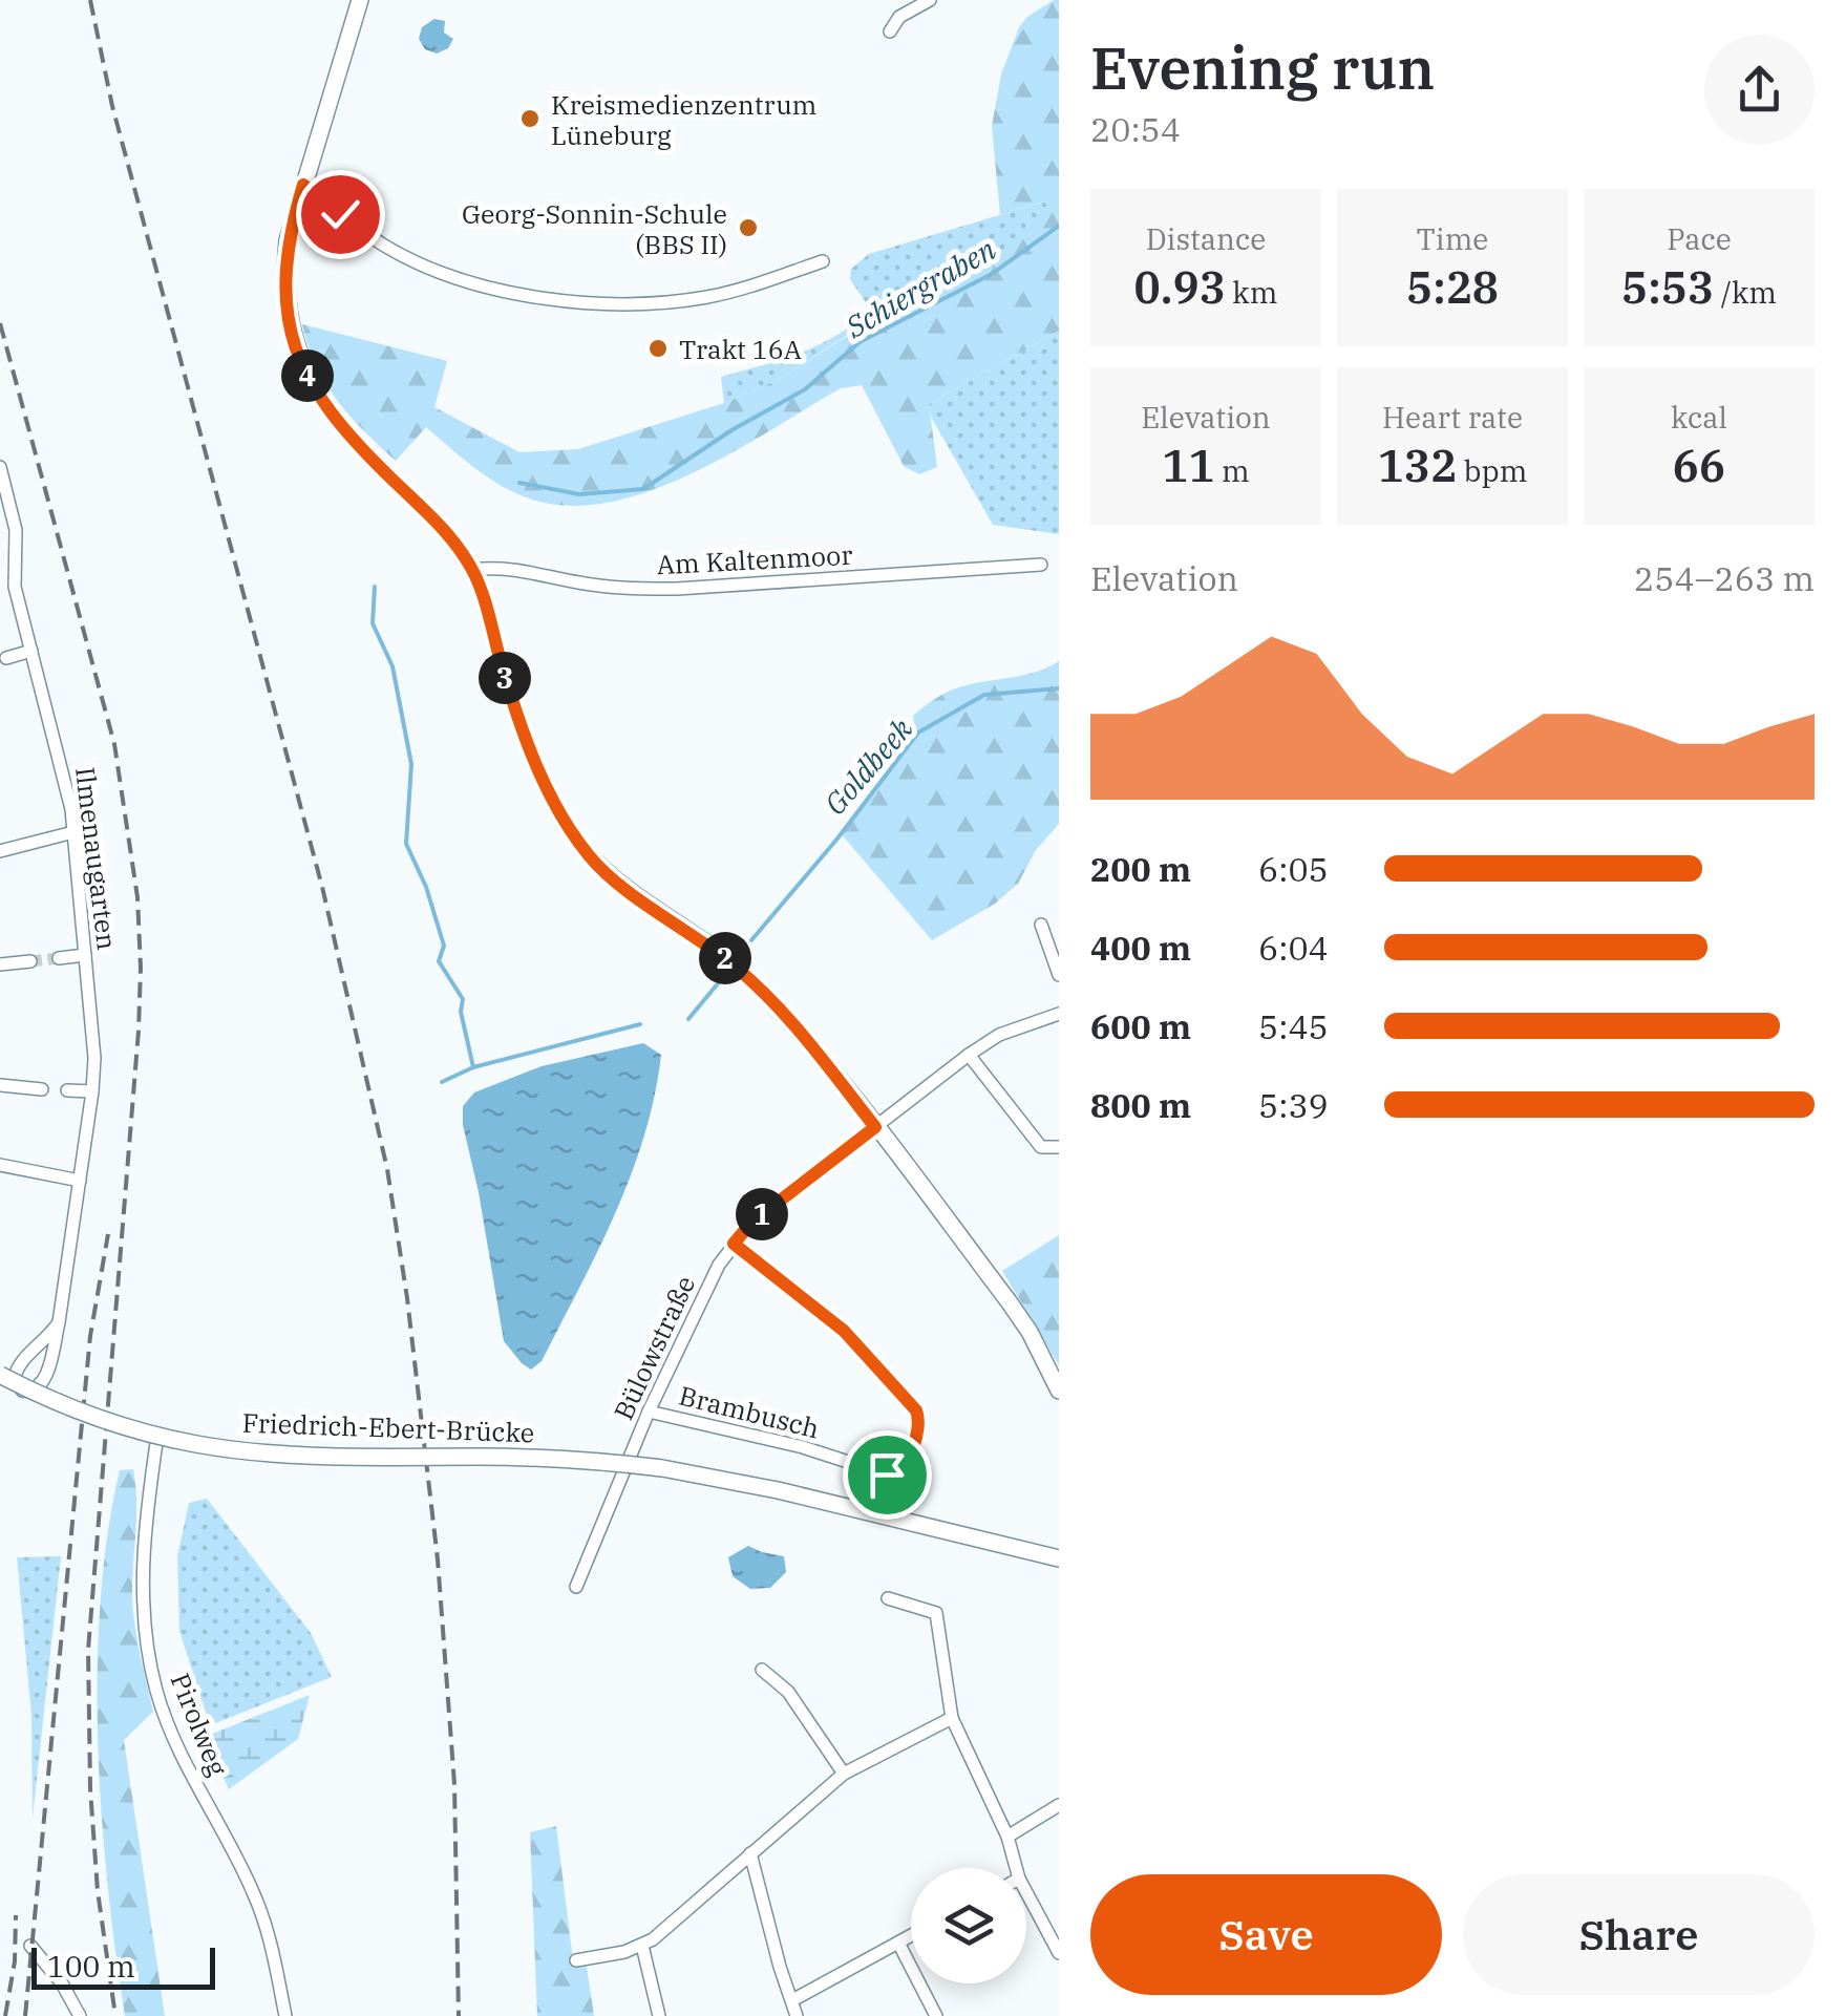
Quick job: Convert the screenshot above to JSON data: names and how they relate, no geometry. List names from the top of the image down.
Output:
{
  "streets": {
    "street": [
      "Am Kaltenmoor",
      "Ilmenaugarten",
      "Bülowstraße",
      "Brambusch",
      "Friedrich-Ebert-Brücke",
      "Pirolweg"
    ]
  },
  "crossings": [
    ["Bülowstraße", "Brambusch"],
    ["Friedrich-Ebert-Brücke", "Pirolweg"]
  ],
  "water": ["Schiergraben", "Goldbeek"],
  "places": ["Kreismedienzentrum Lüneburg", "Georg-Sonnin-Schule (BBS II)", "Trakt 16A"],
  "scale_bar": "100 m",
  "page": {
    "heading": ["Evening run", "20:54"],
    "stats": [
      ["Distance", "0.93 km"],
      ["Time", "5:28"],
      ["Pace", "5:53 /km"],
      ["Elevation", "11 m"],
      ["Heart rate", "132 bpm"],
      ["kcal", "66"]
    ],
    "pins": [
      "4",
      "3",
      "2",
      "1"
    ],
    "chart": ["Elevation", "254–263 m"],
    "list": [
      {
        "name": "200 m",
        "note": "6:05"
      },
      {
        "name": "400 m",
        "note": "6:04"
      },
      {
        "name": "600 m",
        "note": "5:45"
      },
      {
        "name": "800 m",
        "note": "5:39"
      }
    ],
    "buttons": ["Save", "Share"],
    "scale": "100 m"
  }
}
